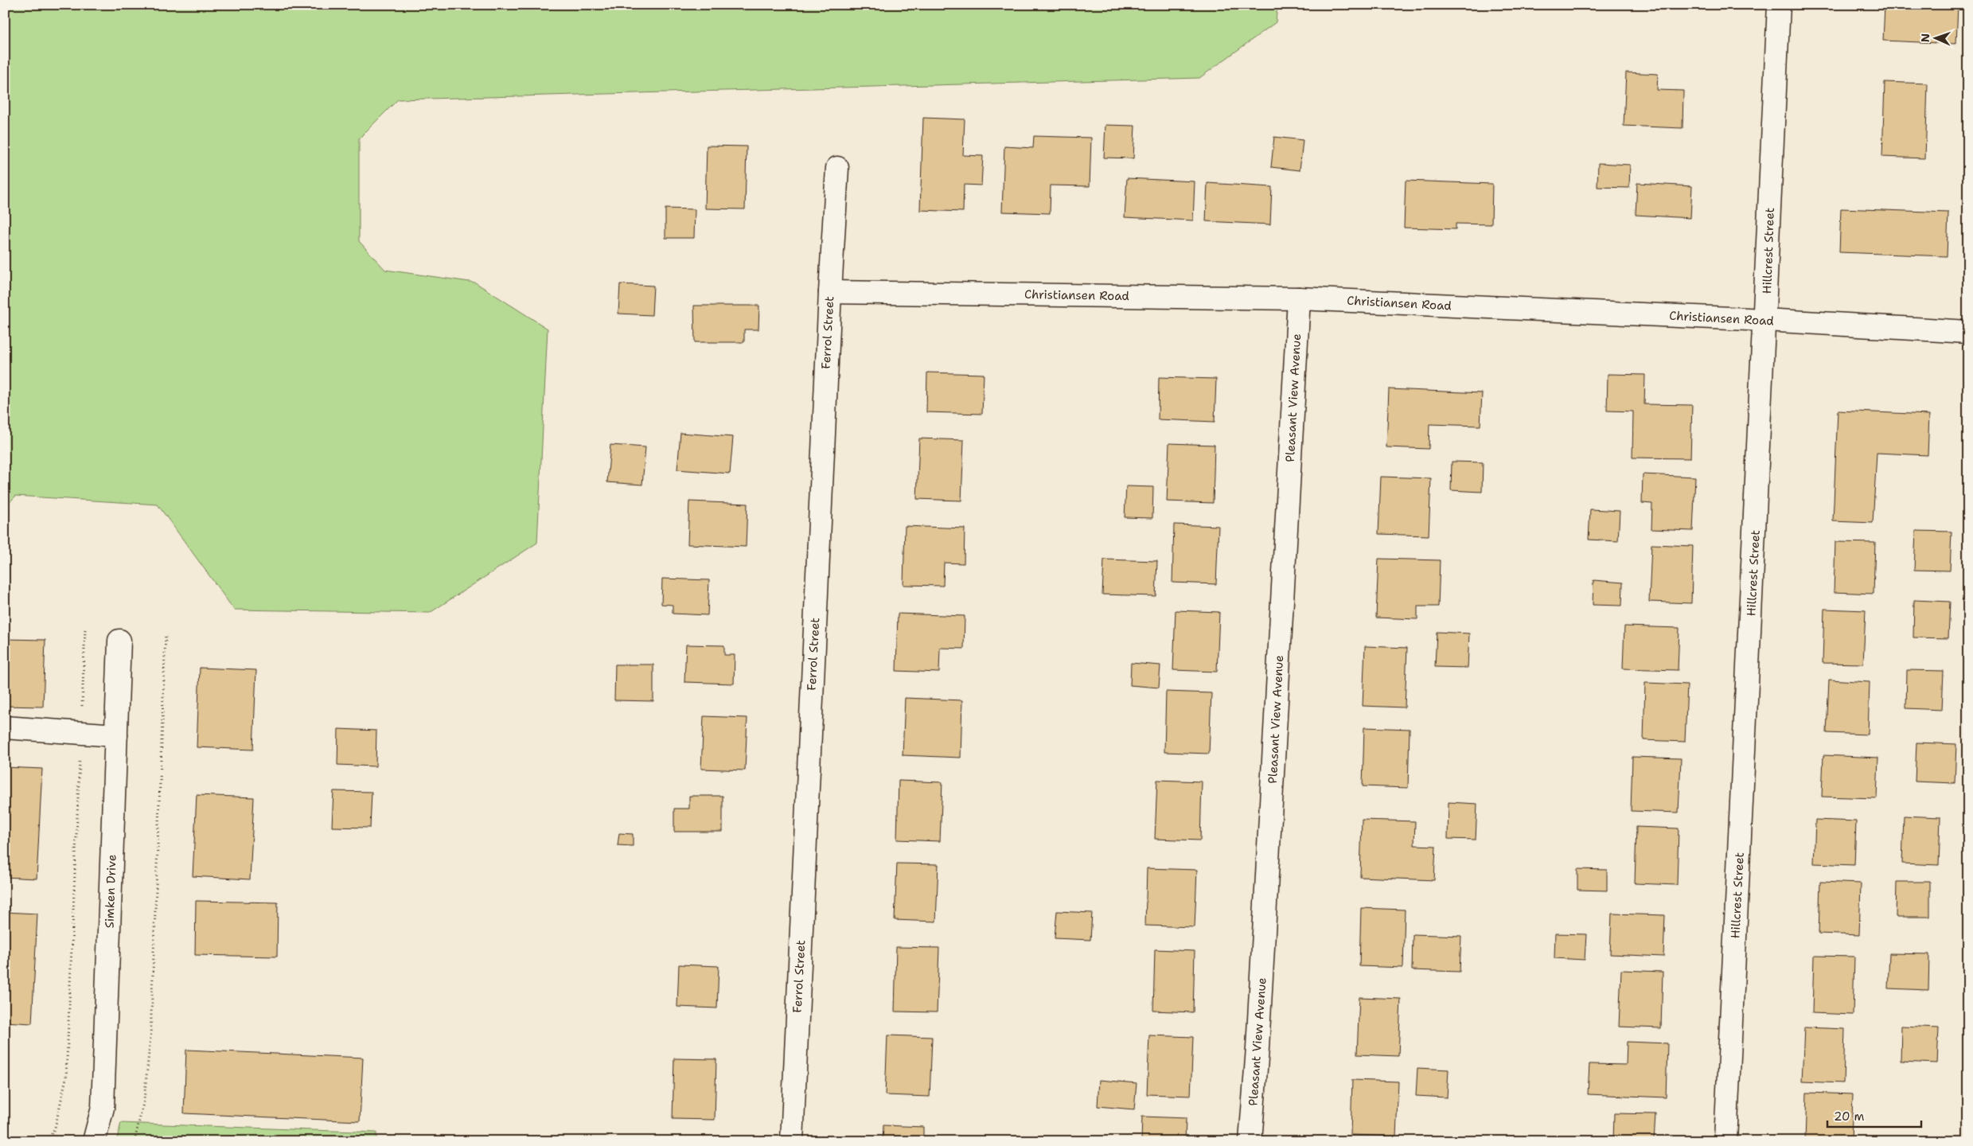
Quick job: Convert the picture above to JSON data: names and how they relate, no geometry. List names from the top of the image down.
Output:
{
  "streets": {
    "street": [
      "Hillcrest Street",
      "Christiansen Road",
      "Ferrol Street",
      "Pleasant View Avenue",
      "Simken Drive"
    ]
  },
  "crossings": [
    ["Hillcrest Street", "Christiansen Road"],
    ["Christiansen Road", "Ferrol Street"],
    ["Christiansen Road", "Pleasant View Avenue"]
  ],
  "scale_bar": "20 m",
  "north": "left"
}
